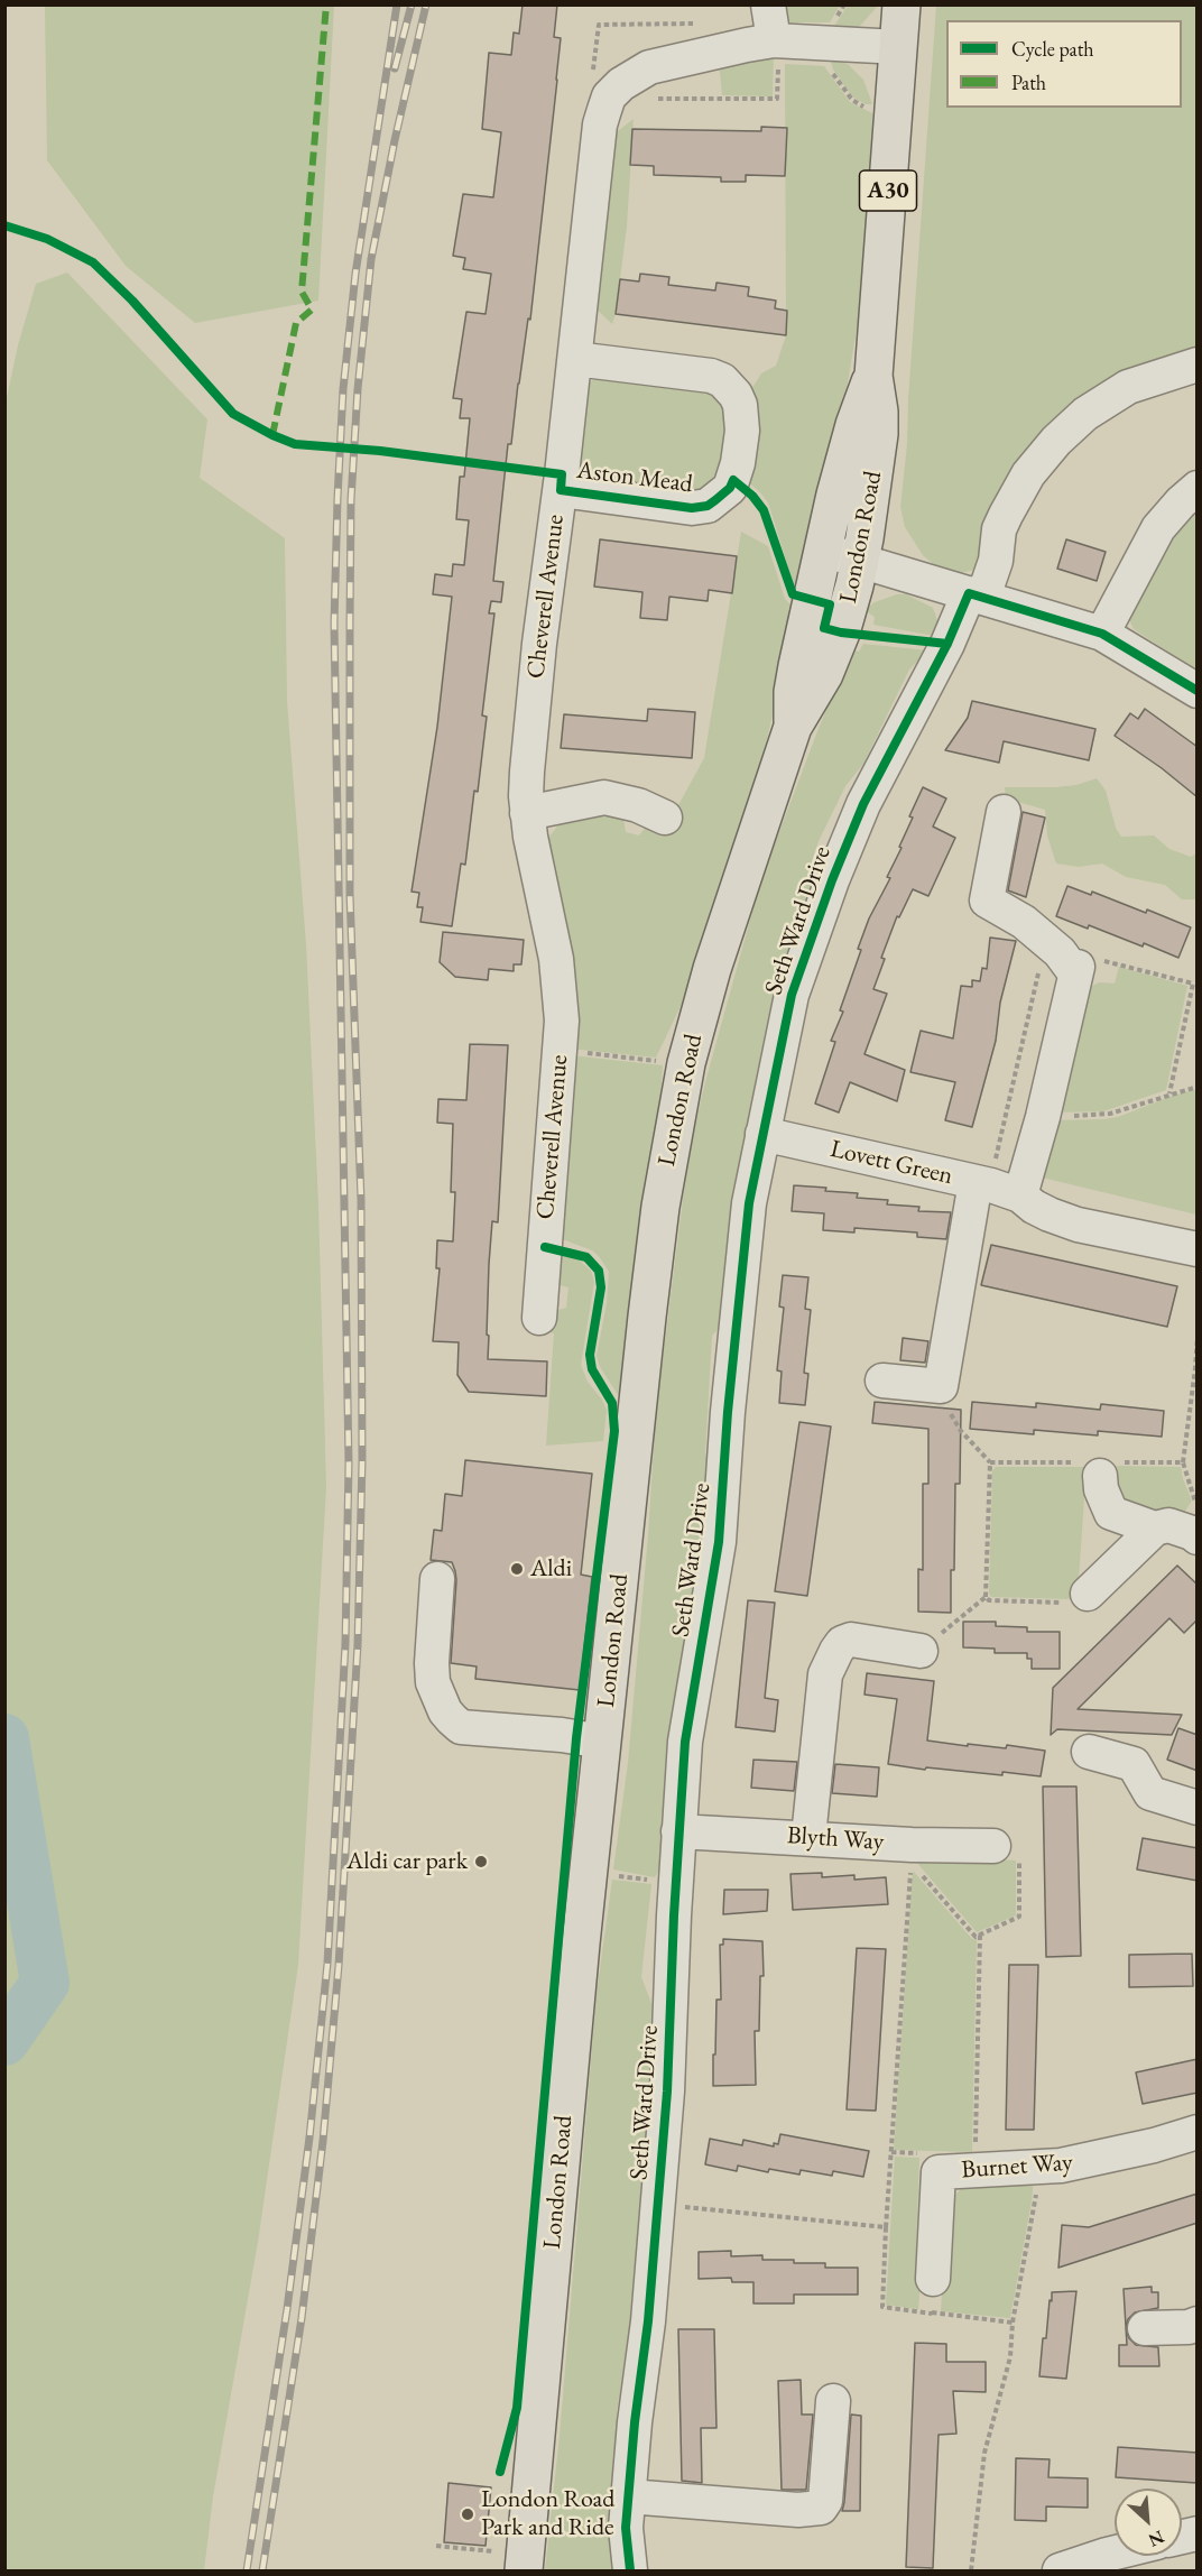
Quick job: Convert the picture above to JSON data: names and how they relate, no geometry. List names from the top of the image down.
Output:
{
  "streets": {
    "highway": ["A30", "London Road"],
    "street": [
      "Aston Mead",
      "Cheverell Avenue",
      "Seth Ward Drive",
      "Lovett Green",
      "Blyth Way",
      "Burnet Way"
    ]
  },
  "crossings": [
    ["Aston Mead", "Cheverell Avenue"],
    ["London Road", "Cheverell Avenue"],
    ["Seth Ward Drive", "Lovett Green"],
    ["Seth Ward Drive", "Blyth Way"]
  ],
  "places": ["Aldi", "Aldi car park", "London Road Park and Ride"],
  "legend": ["Cycle path", "Path"],
  "north": "bottom right"
}
